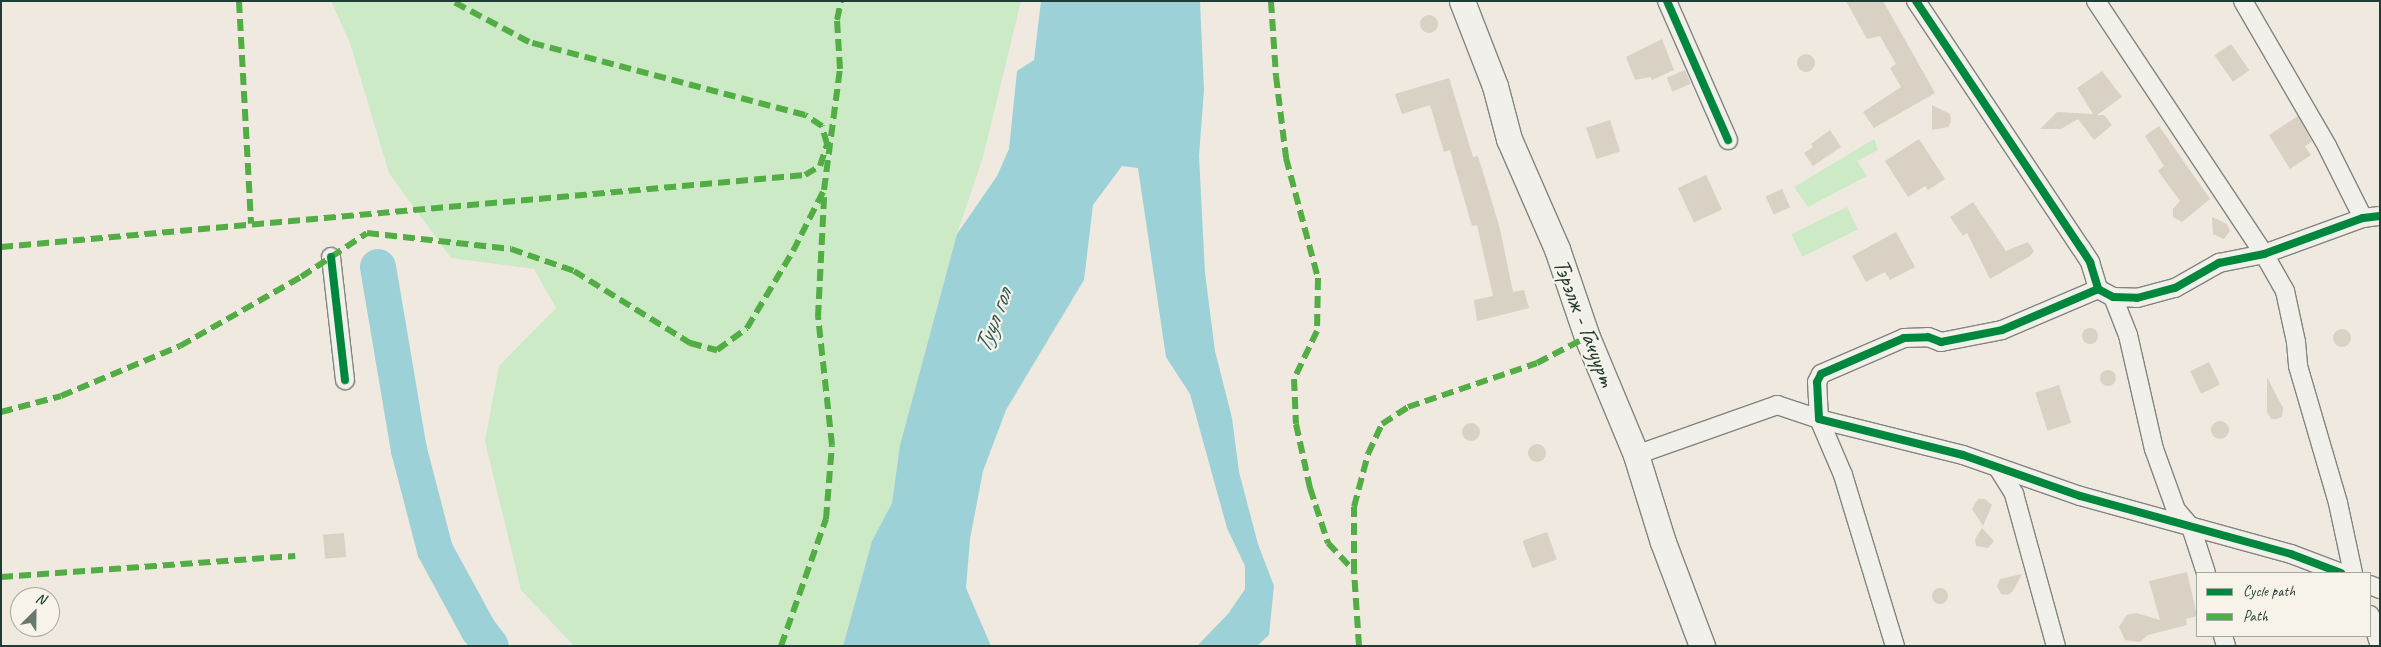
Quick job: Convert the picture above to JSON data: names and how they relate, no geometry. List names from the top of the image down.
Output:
{
  "streets": {
    "main road": ["Тэрэлж - Гачуурт"]
  },
  "water": ["Туул гол"],
  "legend": ["Cycle path", "Path"],
  "north": "top right"
}
